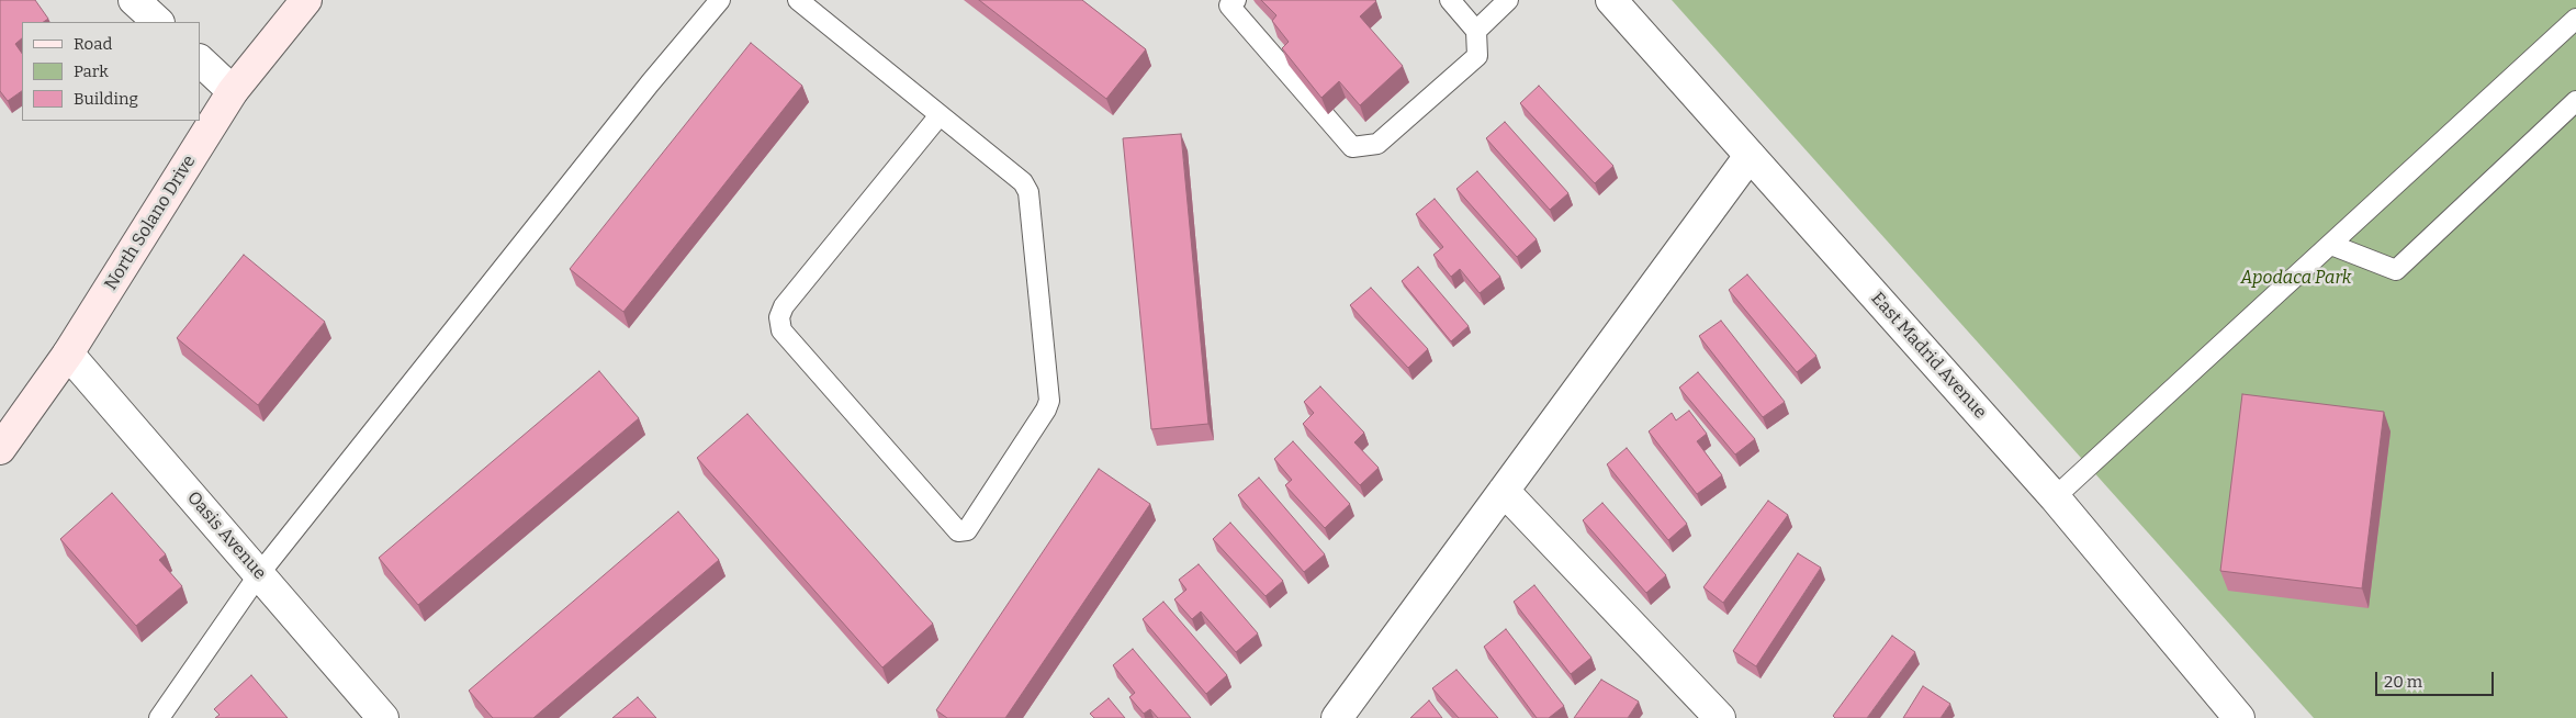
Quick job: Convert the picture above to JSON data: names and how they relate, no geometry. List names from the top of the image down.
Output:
{
  "streets": {
    "main road": ["North Solano Drive"],
    "street": ["East Madrid Avenue", "Oasis Avenue"]
  },
  "crossings": [
    ["North Solano Drive", "Oasis Avenue"]
  ],
  "parks": ["Apodaca Park"],
  "legend": ["Road", "Park", "Building"],
  "scale_bar": "20 m"
}
